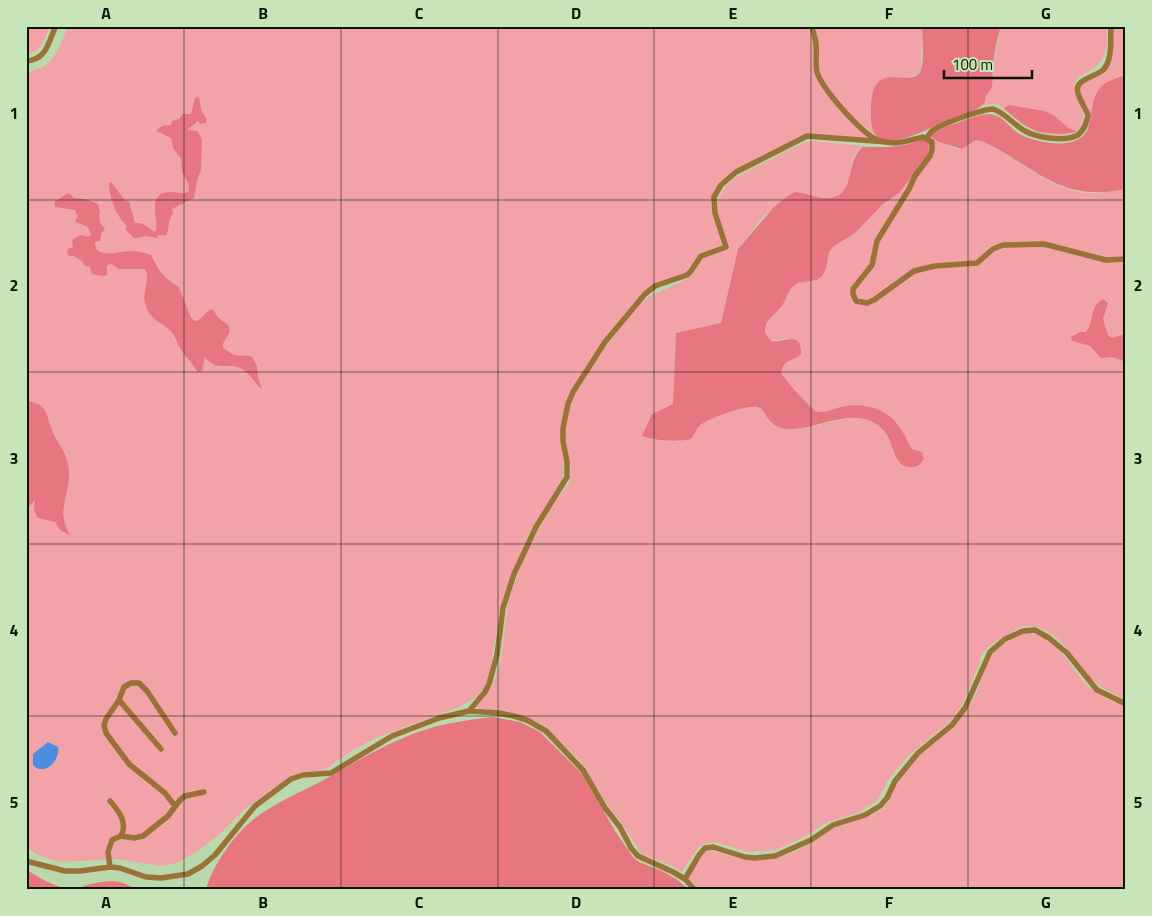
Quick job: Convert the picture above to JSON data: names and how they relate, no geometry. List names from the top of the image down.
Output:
{
  "scale_bar": "100 m",
  "grid": {
    "columns": [
      "A",
      "B",
      "C",
      "D",
      "E",
      "F",
      "G"
    ],
    "rows": [
      "1",
      "2",
      "3",
      "4",
      "5"
    ]
  }
}
